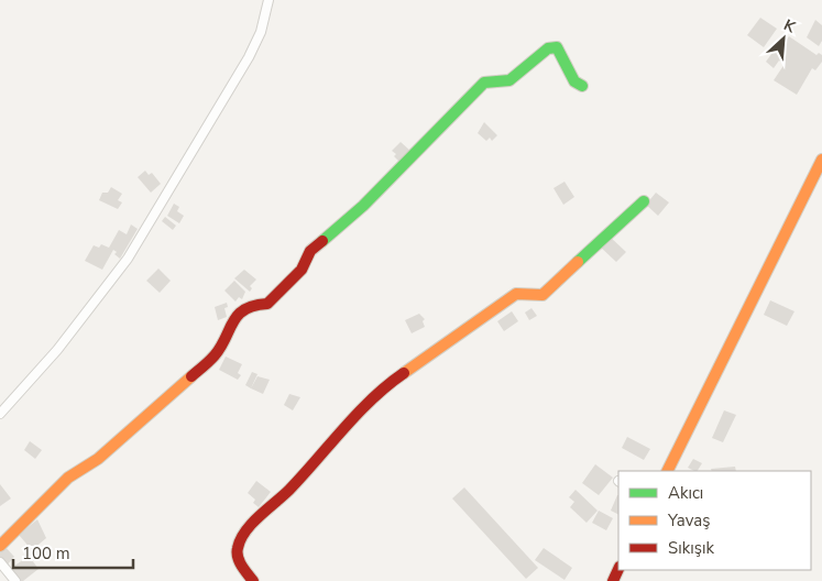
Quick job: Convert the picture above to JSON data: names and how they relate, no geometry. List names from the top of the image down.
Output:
{
  "legend": ["Akıcı", "Yavaş", "Sıkışık"],
  "scale_bar": "100 m",
  "north": "top right"
}
